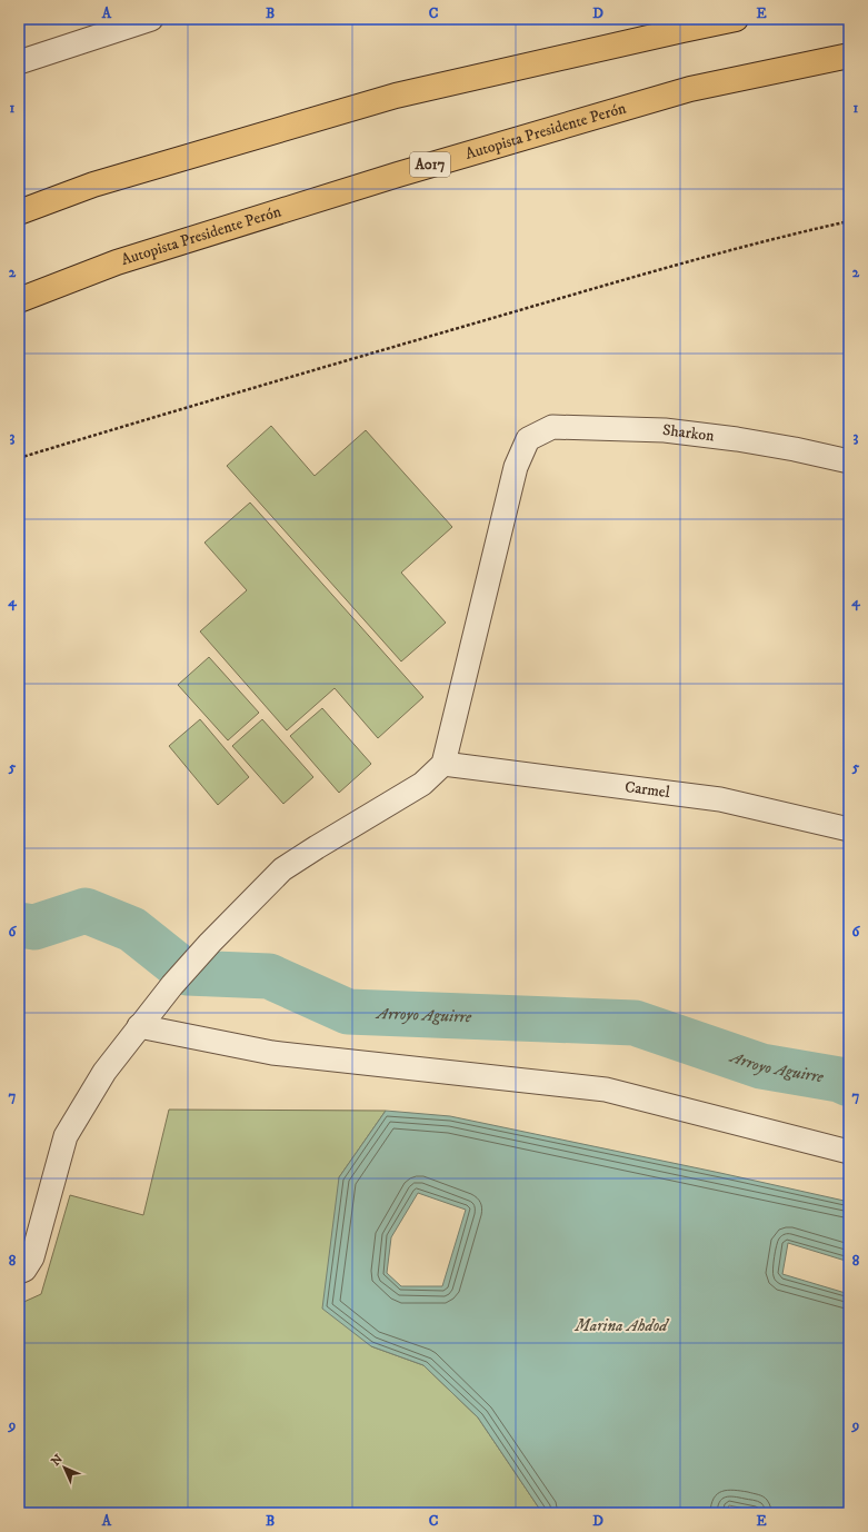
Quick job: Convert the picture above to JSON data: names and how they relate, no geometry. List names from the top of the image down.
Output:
{
  "streets": {
    "highway": ["Autopista Presidente Perón", "A017"],
    "street": ["Sharkon", "Carmel"]
  },
  "crossings": [
    ["Sharkon", "Carmel"]
  ],
  "water": ["Arroyo Aguirre", "Marina Ahdod"],
  "north": "top left",
  "grid": {
    "columns": [
      "A",
      "B",
      "C",
      "D",
      "E"
    ],
    "rows": [
      "1",
      "2",
      "3",
      "4",
      "5",
      "6",
      "7",
      "8",
      "9"
    ]
  }
}
